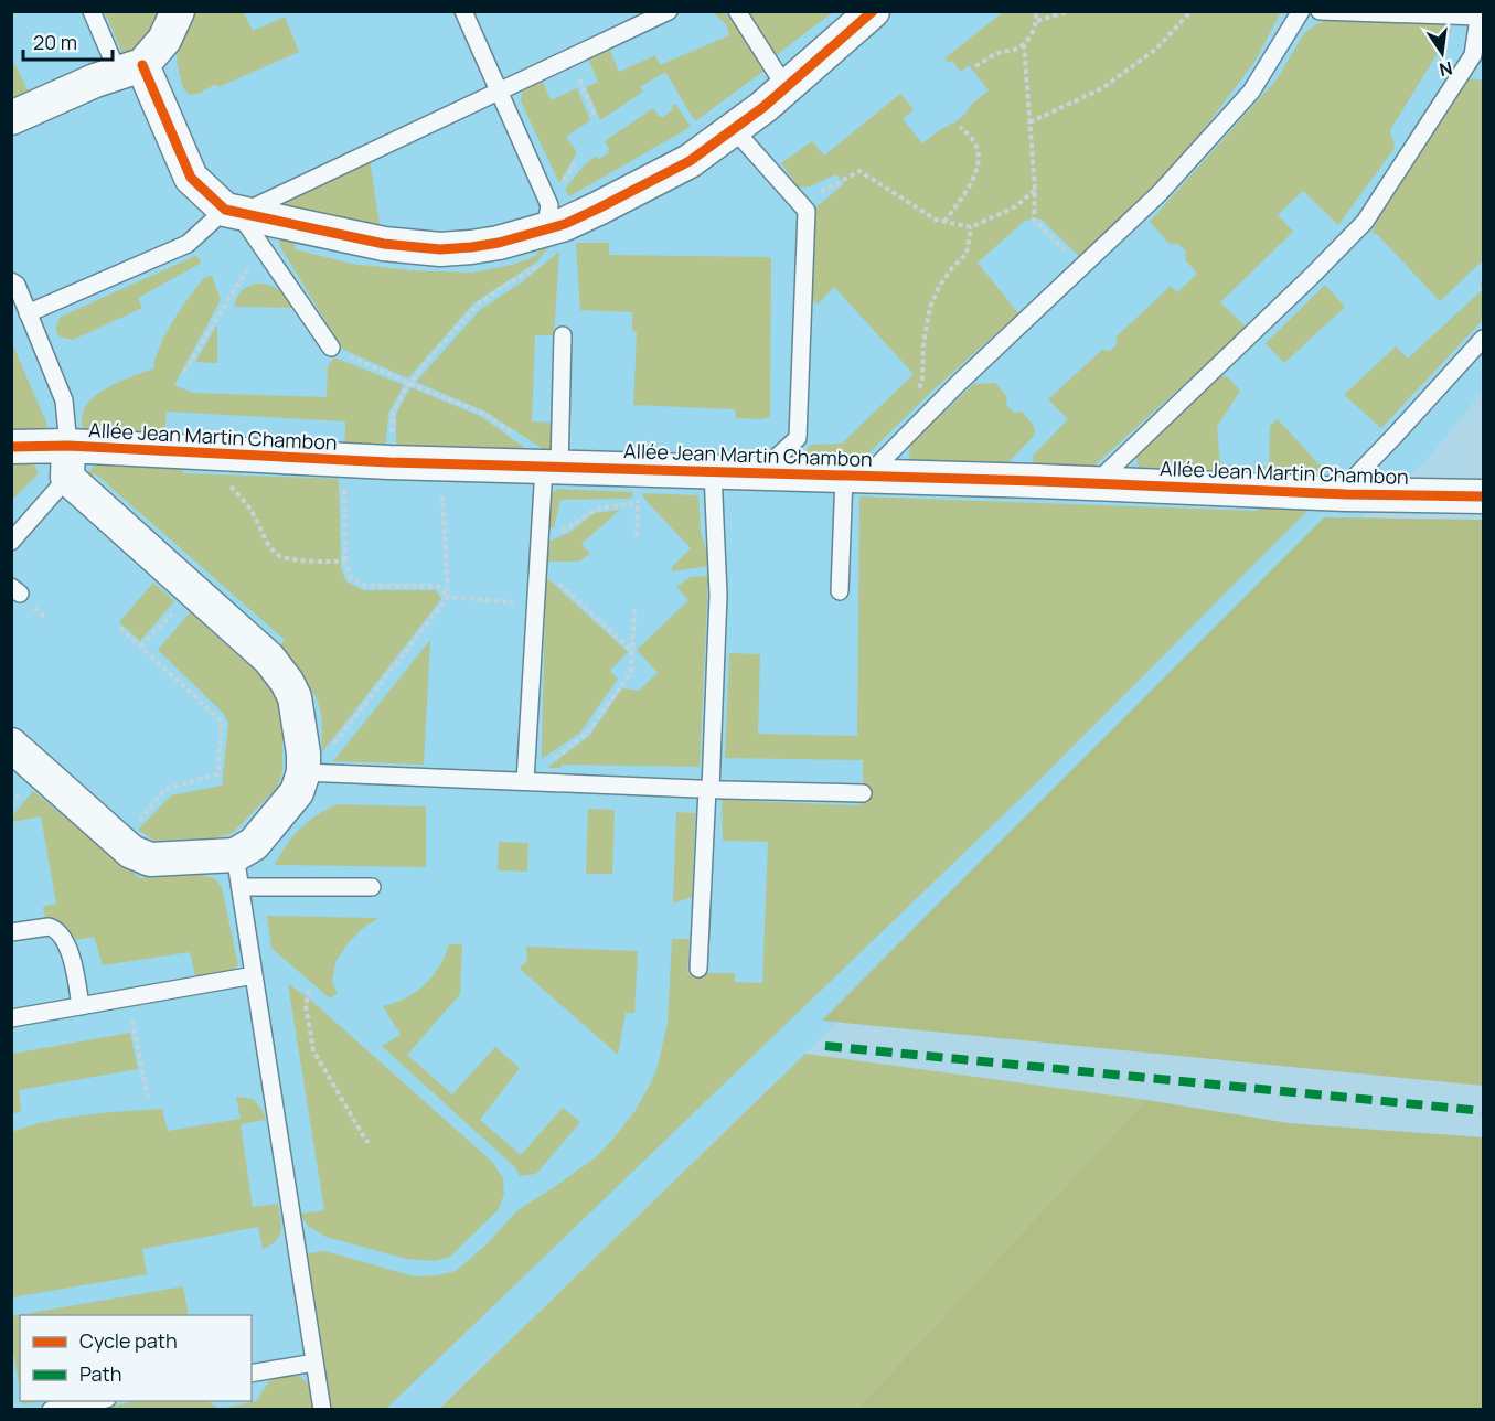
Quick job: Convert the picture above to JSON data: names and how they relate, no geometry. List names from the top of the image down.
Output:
{
  "streets": {
    "street": ["Allée Jean Martin Chambon"]
  },
  "legend": ["Cycle path", "Path"],
  "scale_bar": "20 m",
  "north": "bottom"
}
